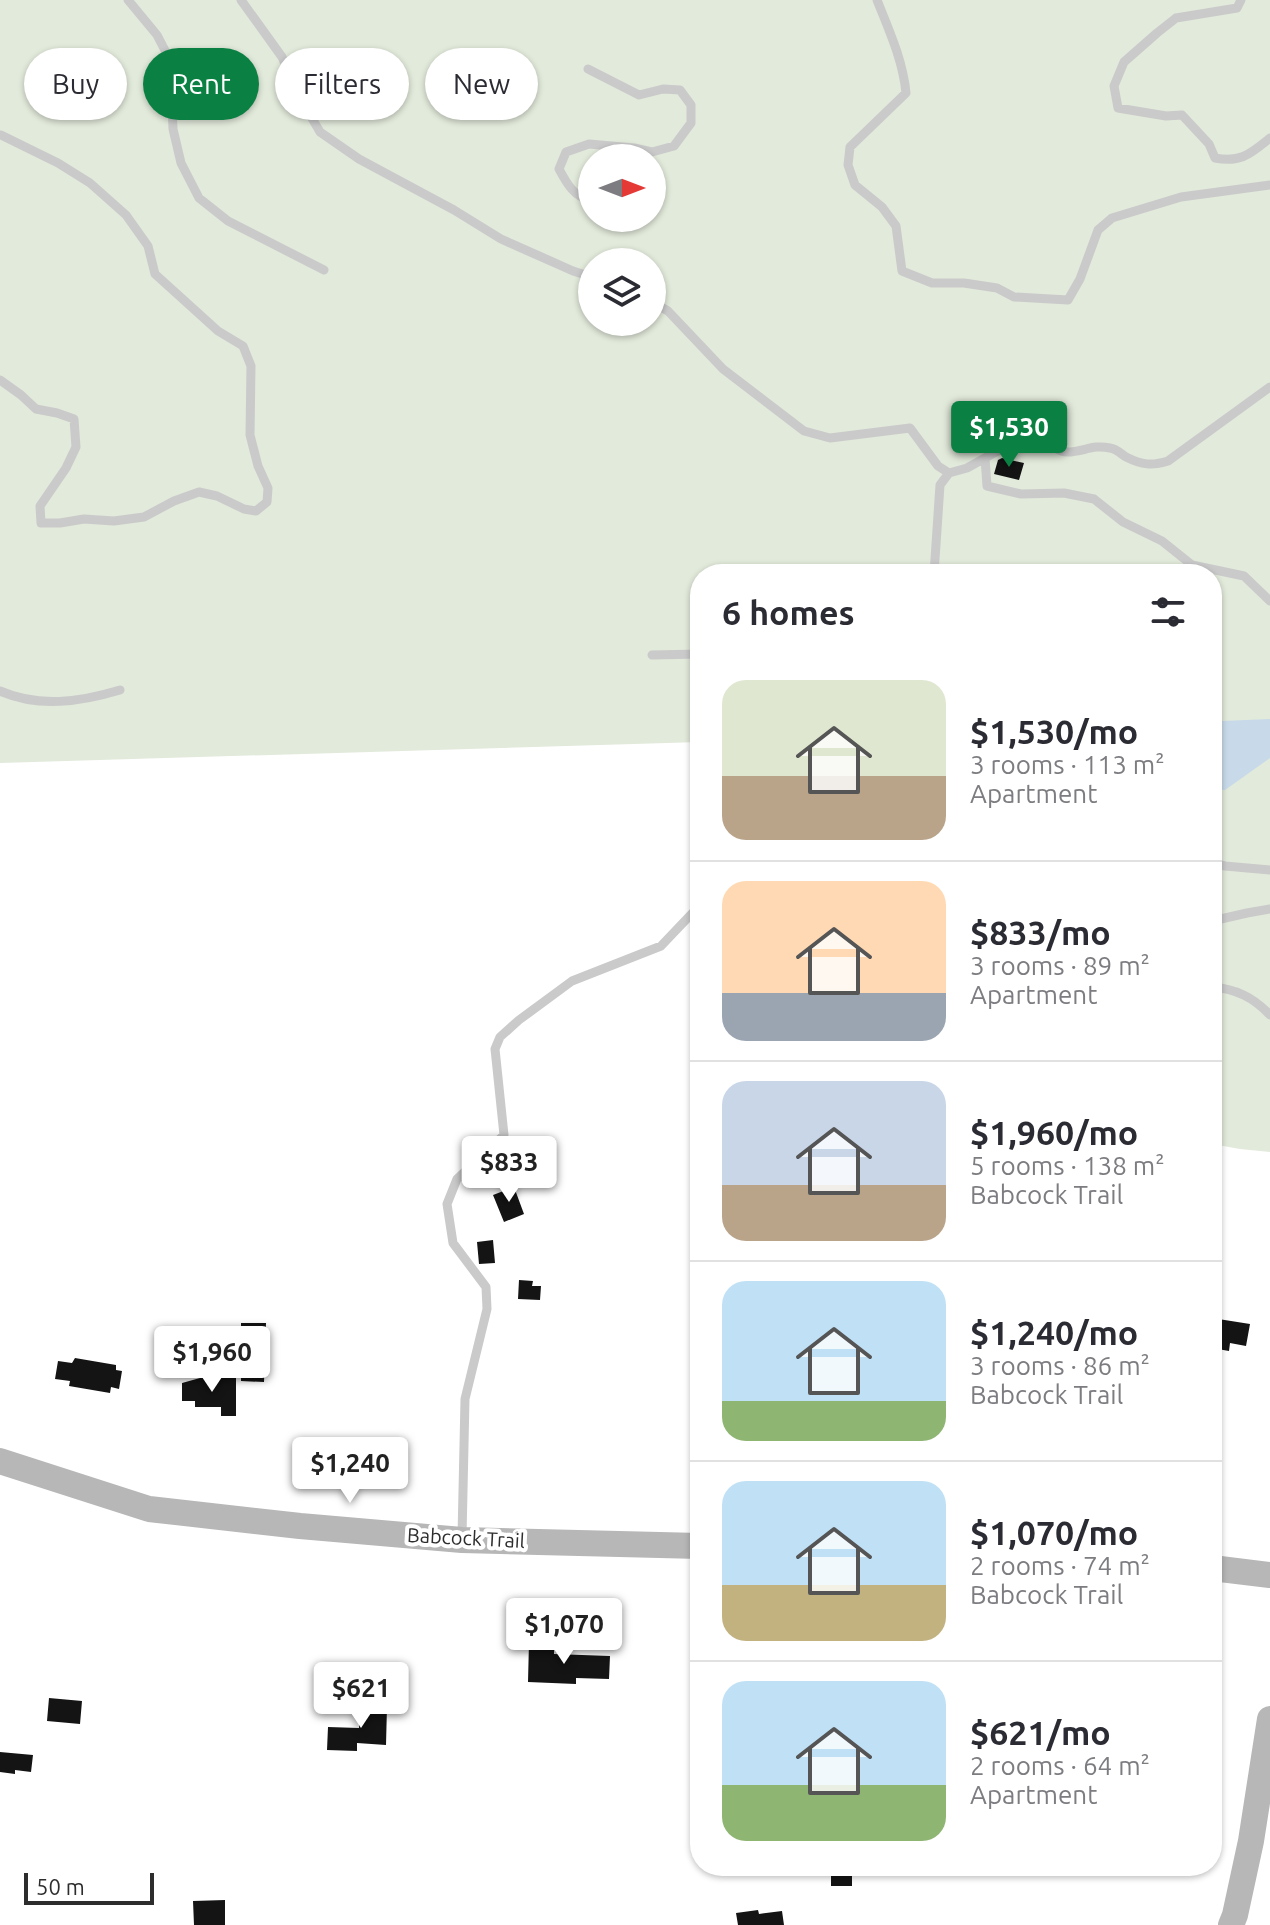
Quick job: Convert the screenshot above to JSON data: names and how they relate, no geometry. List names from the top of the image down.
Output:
{
  "streets": {
    "street": ["Babcock Trail"]
  },
  "scale_bar": "50 m",
  "north": "right",
  "page": {
    "chip": [
      "Buy",
      "Rent",
      "Filters",
      "New"
    ],
    "price": [
      "$1,530",
      "$833",
      "$1,960",
      "$1,240",
      "$1,070",
      "$621"
    ],
    "heading": "6 homes",
    "list": [
      {
        "name": "$1,530/mo",
        "note": "3 rooms · 113 m² · Apartment"
      },
      {
        "name": "$833/mo",
        "note": "3 rooms · 89 m² · Apartment"
      },
      {
        "name": "$1,960/mo",
        "note": "5 rooms · 138 m² · Babcock Trail"
      },
      {
        "name": "$1,240/mo",
        "note": "3 rooms · 86 m² · Babcock Trail"
      },
      {
        "name": "$1,070/mo",
        "note": "2 rooms · 74 m² · Babcock Trail"
      },
      {
        "name": "$621/mo",
        "note": "2 rooms · 64 m² · Apartment"
      }
    ],
    "scale": "50 m"
  }
}
